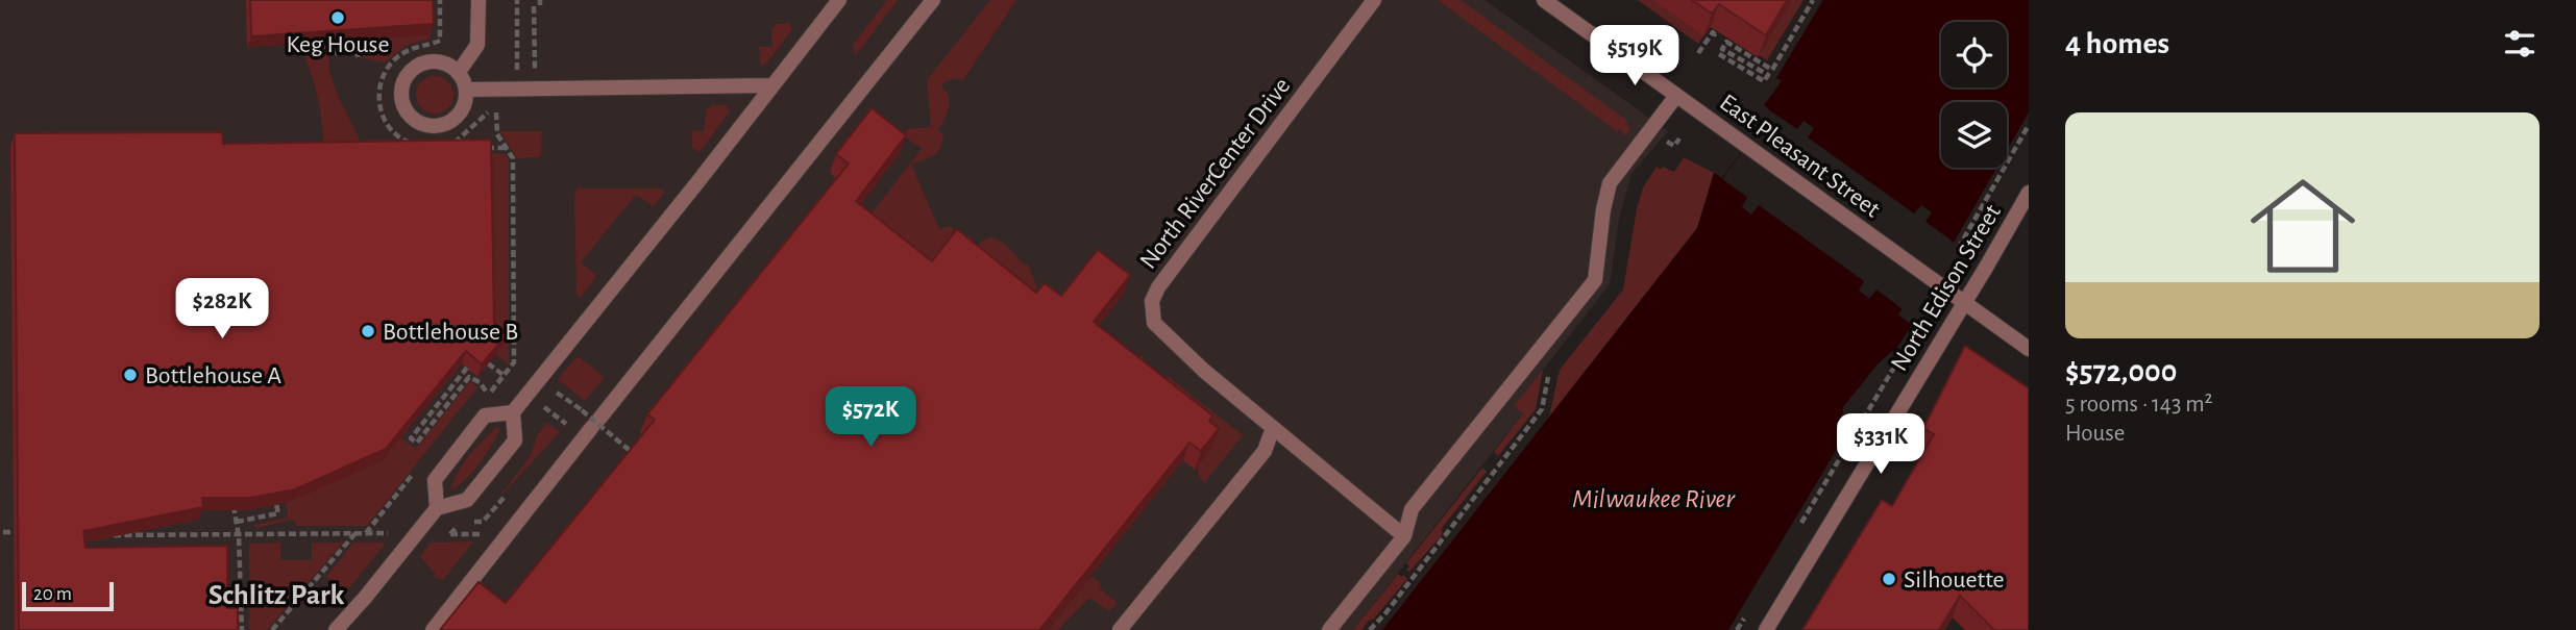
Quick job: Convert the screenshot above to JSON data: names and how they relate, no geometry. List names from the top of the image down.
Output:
{
  "streets": {
    "street": ["East Pleasant Street", "North RiverCenter Drive", "North Edison Street"]
  },
  "crossings": [
    ["East Pleasant Street", "North Edison Street"]
  ],
  "districts": ["Schlitz Park"],
  "water": ["Milwaukee River"],
  "places": [
    "Keg House",
    "Bottlehouse B",
    "Bottlehouse A",
    "Silhouette"
  ],
  "scale_bar": "20 m",
  "page": {
    "heading": "4 homes",
    "price": [
      "$519K",
      "$282K",
      "$572K",
      "$331K"
    ],
    "list": [
      {
        "name": "$572,000",
        "note": "5 rooms · 143 m² · House"
      }
    ],
    "scale": "20 m"
  }
}
